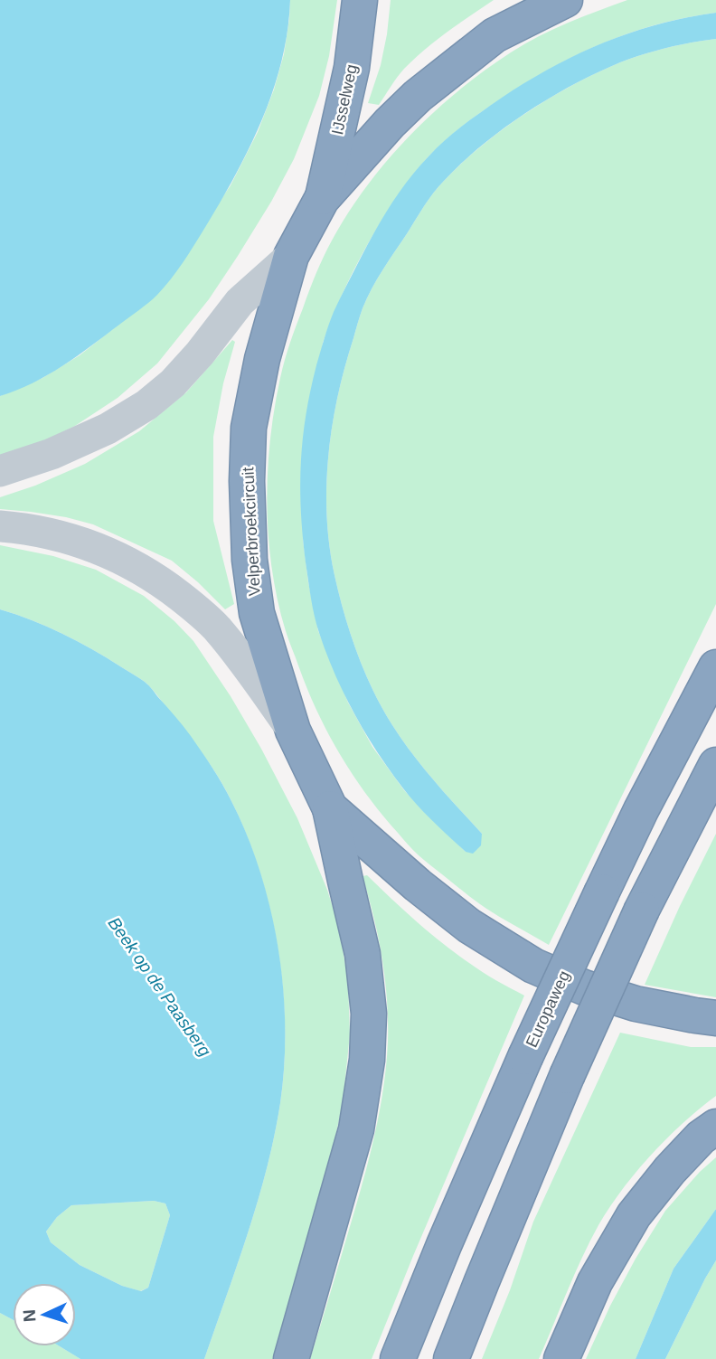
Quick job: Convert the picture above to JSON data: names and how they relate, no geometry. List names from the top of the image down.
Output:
{
  "streets": {
    "highway": ["IJsselweg", "Velperbroekcircuit", "Europaweg"]
  },
  "crossings": [
    ["IJsselweg", "Velperbroekcircuit"]
  ],
  "water": ["Beek op de Paasberg"],
  "north": "left"
}
